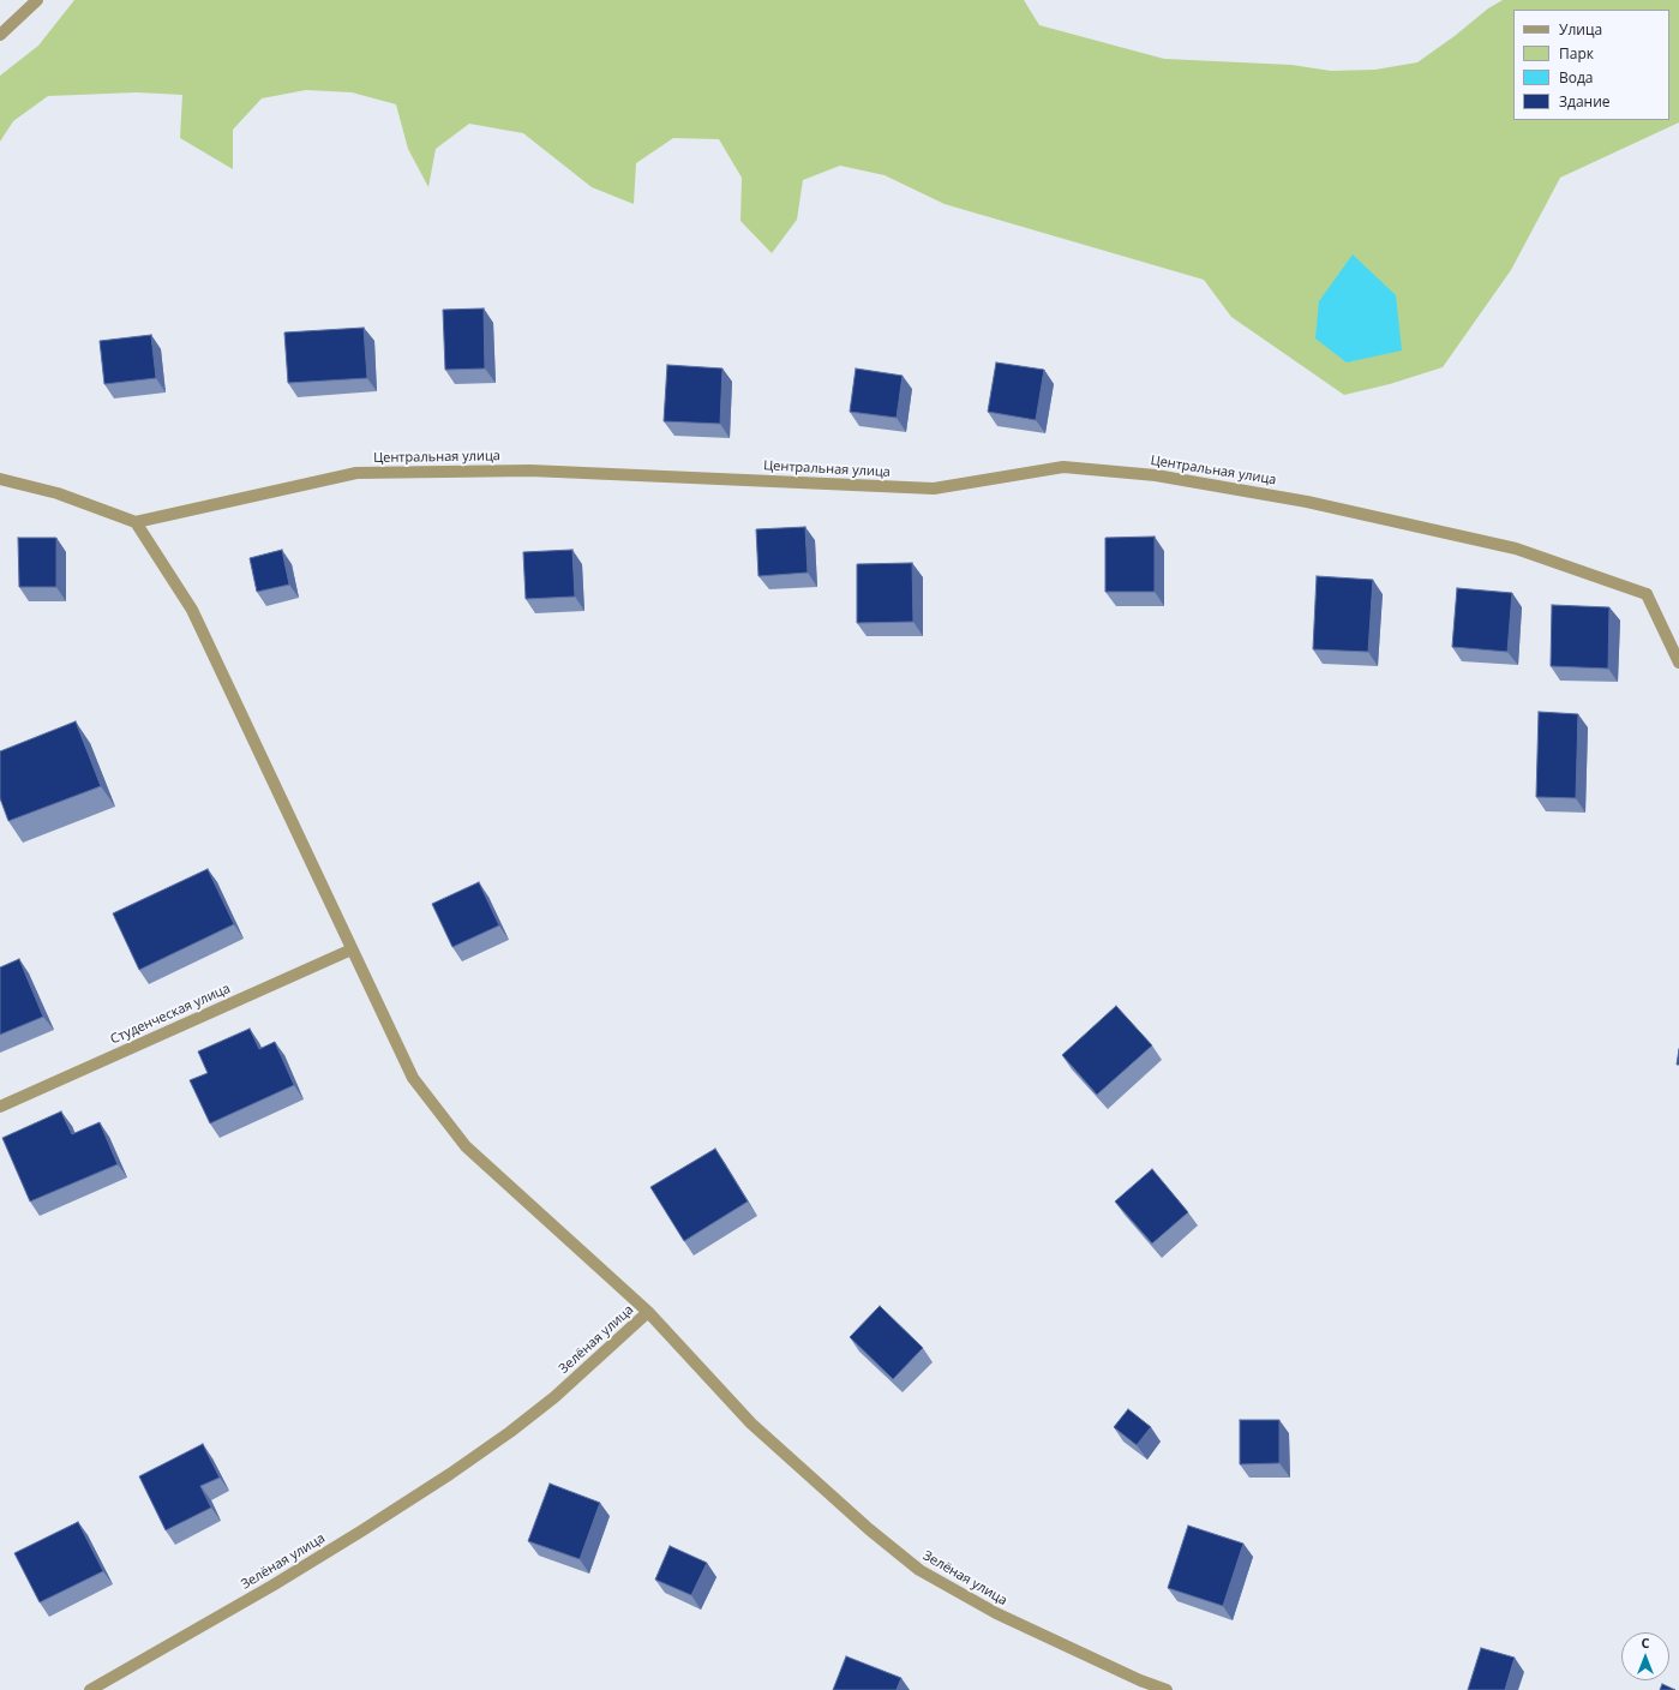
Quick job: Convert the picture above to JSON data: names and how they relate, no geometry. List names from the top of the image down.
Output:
{
  "streets": {
    "street": ["Центральная улица", "Студенческая улица", "Зелёная улица"]
  },
  "legend": [
    "Улица",
    "Парк",
    "Вода",
    "Здание"
  ],
  "north": "top"
}
